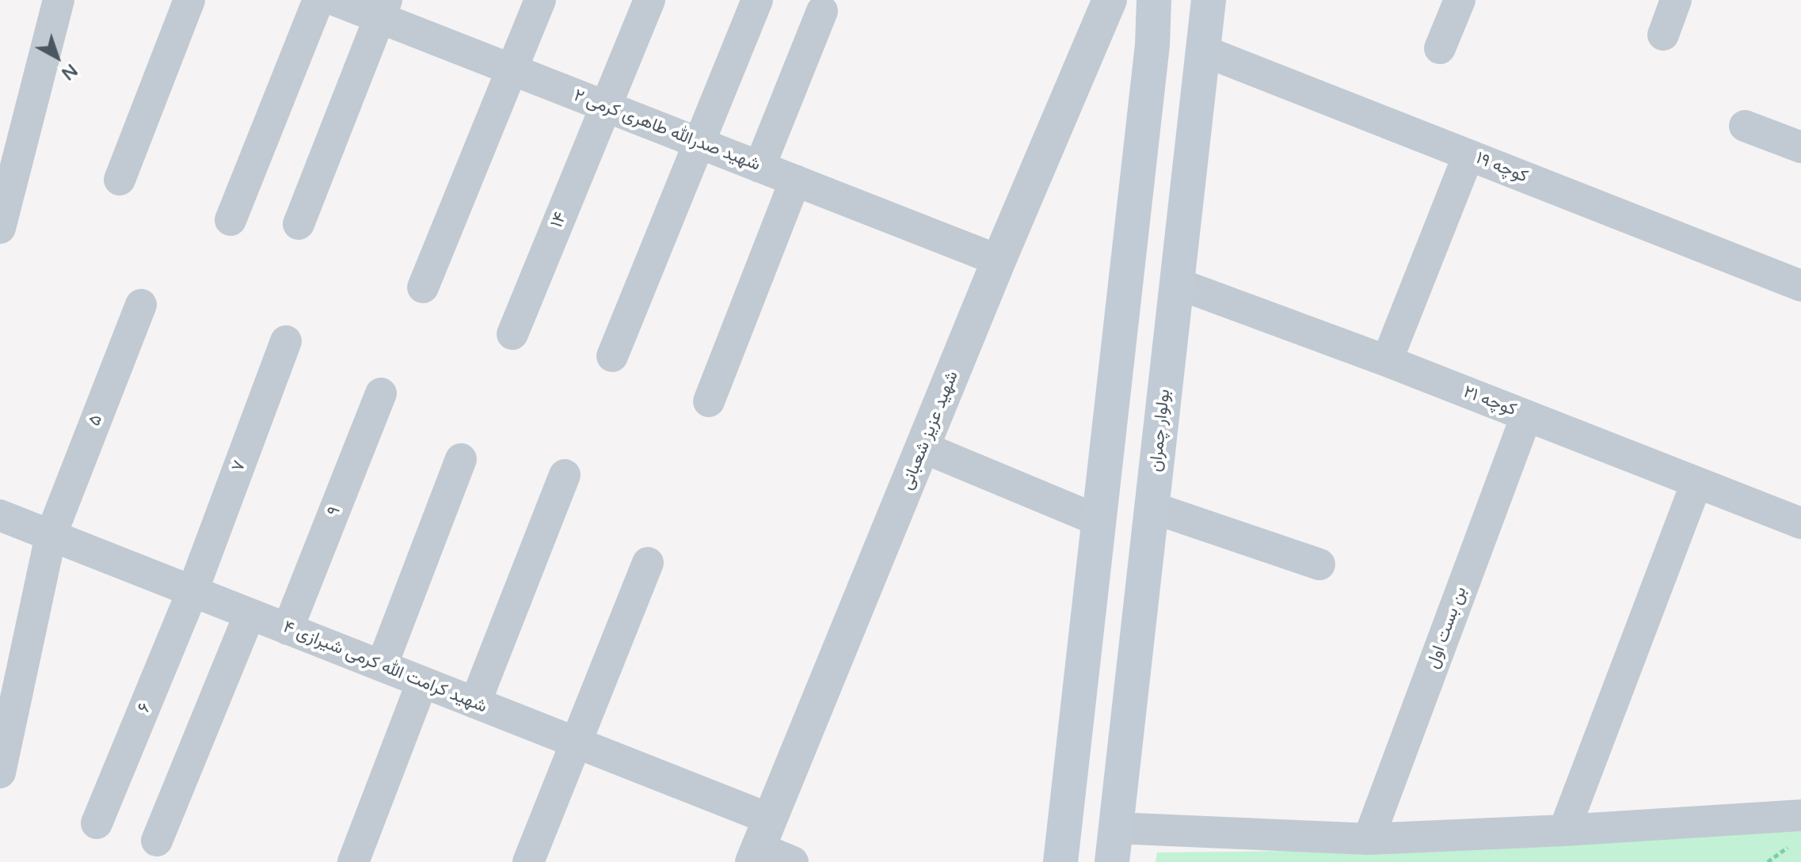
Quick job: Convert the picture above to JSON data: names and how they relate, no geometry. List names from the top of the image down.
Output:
{
  "streets": {
    "main road": ["بولوار چمران"],
    "street": [
      "شهید صدرالله طاهری کرمی ۲",
      "کوچه ۱۹",
      "۱۴",
      "کوچه ۲۱",
      "۵",
      "شهید عزیز شعبانی",
      "۷",
      "۹",
      "بن بست اول",
      "شهید کرامت الله کرمی شیرازی ۴",
      "۶"
    ]
  },
  "crossings": [
    ["شهید صدرالله طاهری کرمی ۲", "۱۴"],
    ["شهید صدرالله طاهری کرمی ۲", "شهید عزیز شعبانی"],
    ["کوچه ۱۹", "بولوار چمران"],
    ["کوچه ۲۱", "بولوار چمران"],
    ["کوچه ۲۱", "بن بست اول"],
    ["۵", "شهید کرامت الله کرمی شیرازی ۴"],
    ["شهید عزیز شعبانی", "شهید کرامت الله کرمی شیرازی ۴"],
    ["۷", "شهید کرامت الله کرمی شیرازی ۴"],
    ["۷", "۶"],
    ["۹", "شهید کرامت الله کرمی شیرازی ۴"],
    ["شهید کرامت الله کرمی شیرازی ۴", "۶"]
  ],
  "north": "bottom right"
}
